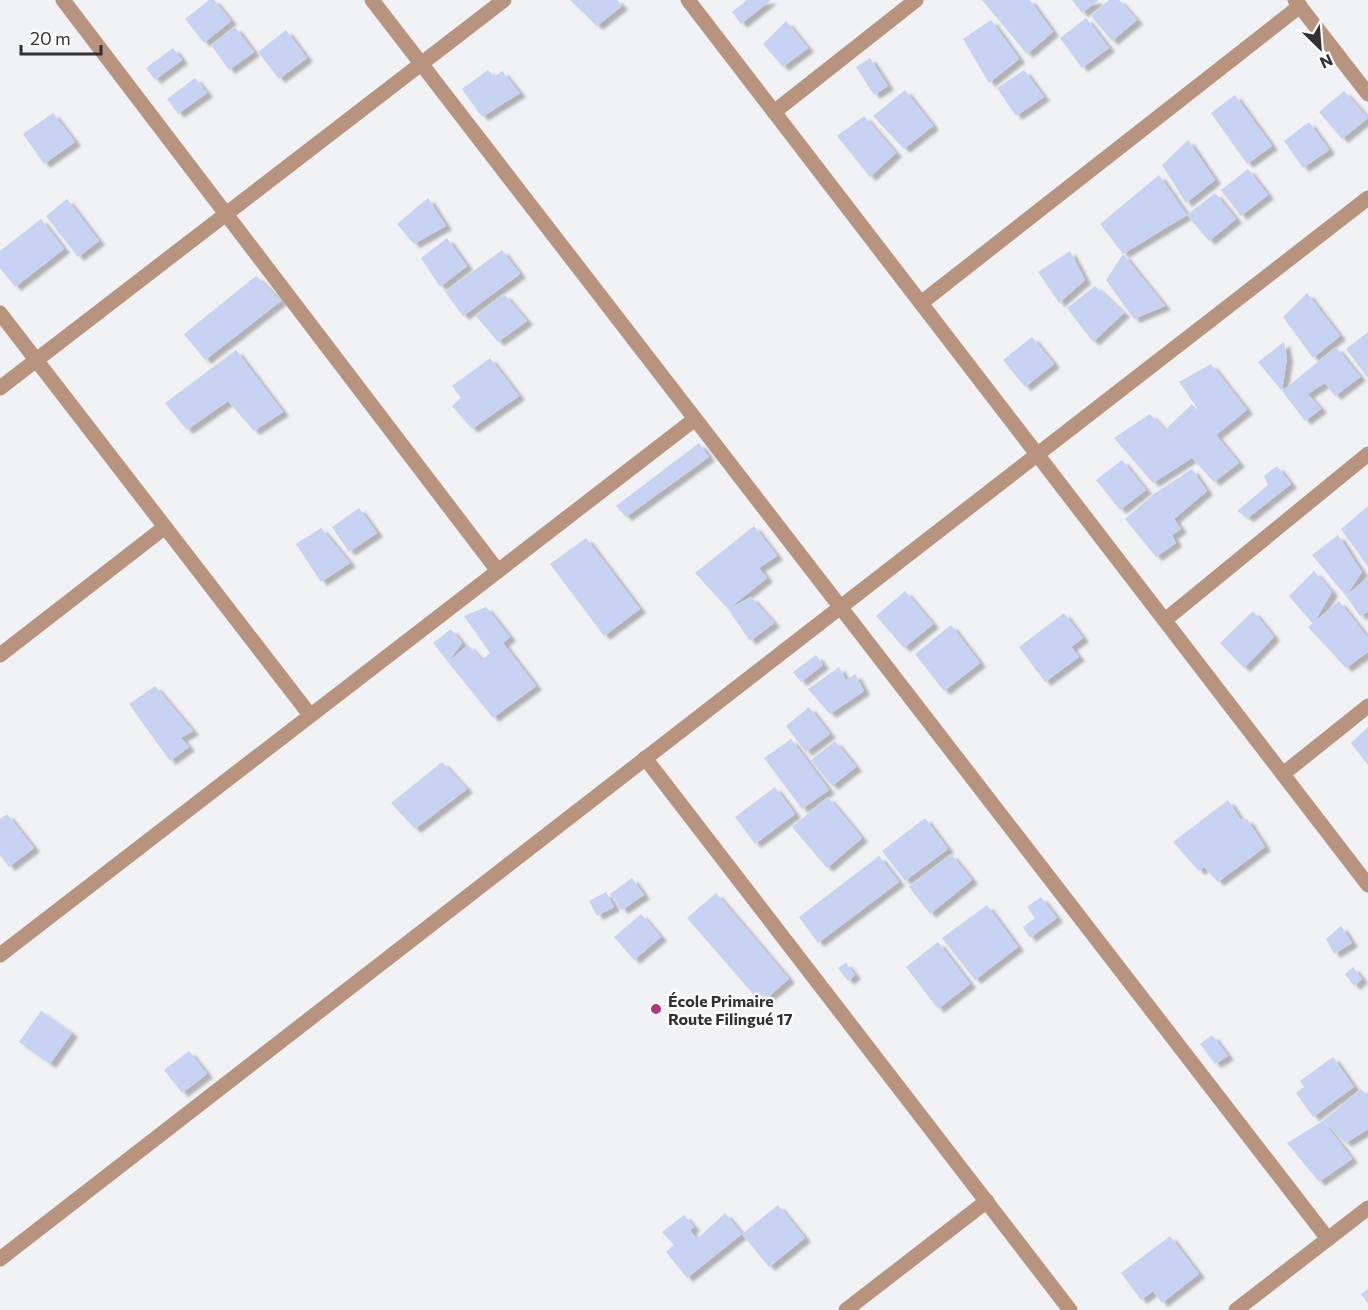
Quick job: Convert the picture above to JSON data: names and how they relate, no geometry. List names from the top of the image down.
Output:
{
  "places": ["École Primaire Route Filingué 17"],
  "scale_bar": "20 m",
  "north": "bottom right"
}
